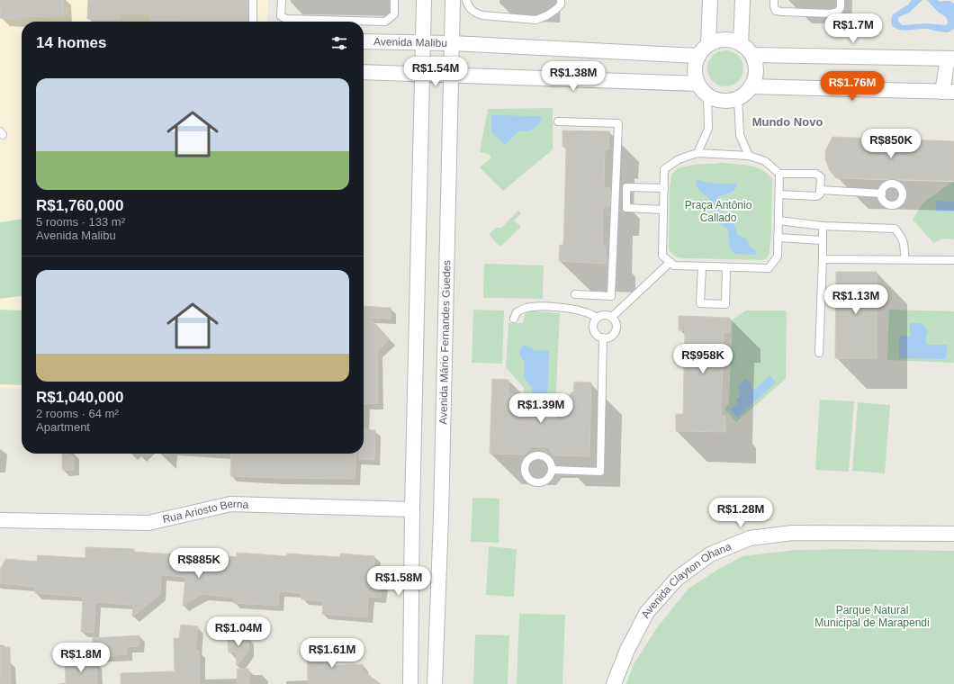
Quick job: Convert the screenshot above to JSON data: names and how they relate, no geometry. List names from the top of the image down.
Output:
{
  "streets": {
    "street": [
      "Avenida Malibu",
      "Avenida Mário Fernandes Guedes",
      "Rua Ariosto Berna",
      "Avenida Clayton Ohana"
    ]
  },
  "crossings": [
    ["Avenida Malibu", "Avenida Mário Fernandes Guedes"]
  ],
  "districts": ["Mundo Novo"],
  "parks": ["Praça Antônio Callado", "Parque Natural Municipal de Marapendi"],
  "page": {
    "price": [
      "R$1.7M",
      "R$1.54M",
      "R$1.38M",
      "R$1.76M",
      "R$850K",
      "R$1.13M",
      "R$958K",
      "R$1.39M",
      "R$1.28M",
      "R$885K",
      "R$1.58M",
      "R$1.04M",
      "R$1.61M",
      "R$1.8M"
    ],
    "heading": "14 homes",
    "list": [
      {
        "name": "R$1,760,000",
        "note": "5 rooms · 133 m² · Avenida Malibu"
      },
      {
        "name": "R$1,040,000",
        "note": "2 rooms · 64 m² · Apartment"
      }
    ]
  }
}
